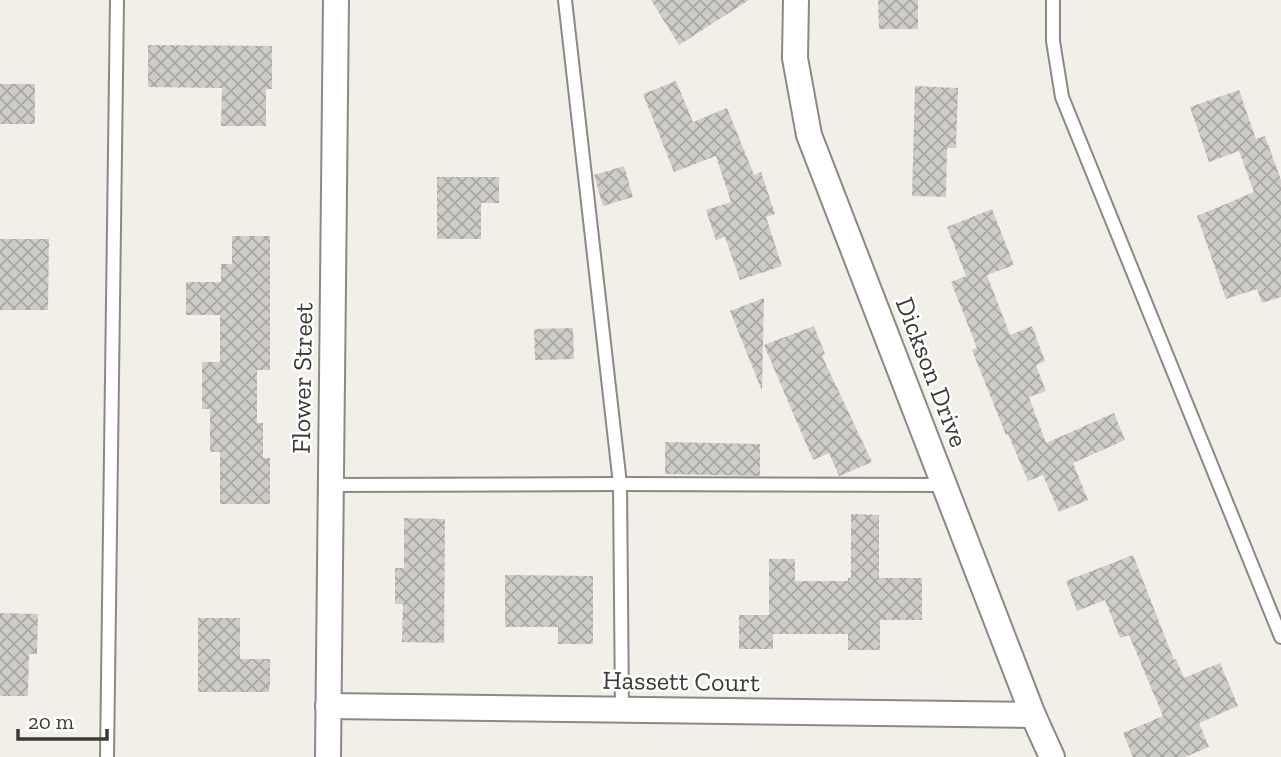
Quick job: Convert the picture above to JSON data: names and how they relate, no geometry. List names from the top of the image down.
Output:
{
  "streets": {
    "street": ["Dickson Drive", "Flower Street", "Hassett Court"]
  },
  "crossings": [
    ["Dickson Drive", "Hassett Court"],
    ["Flower Street", "Hassett Court"]
  ],
  "scale_bar": "20 m"
}
